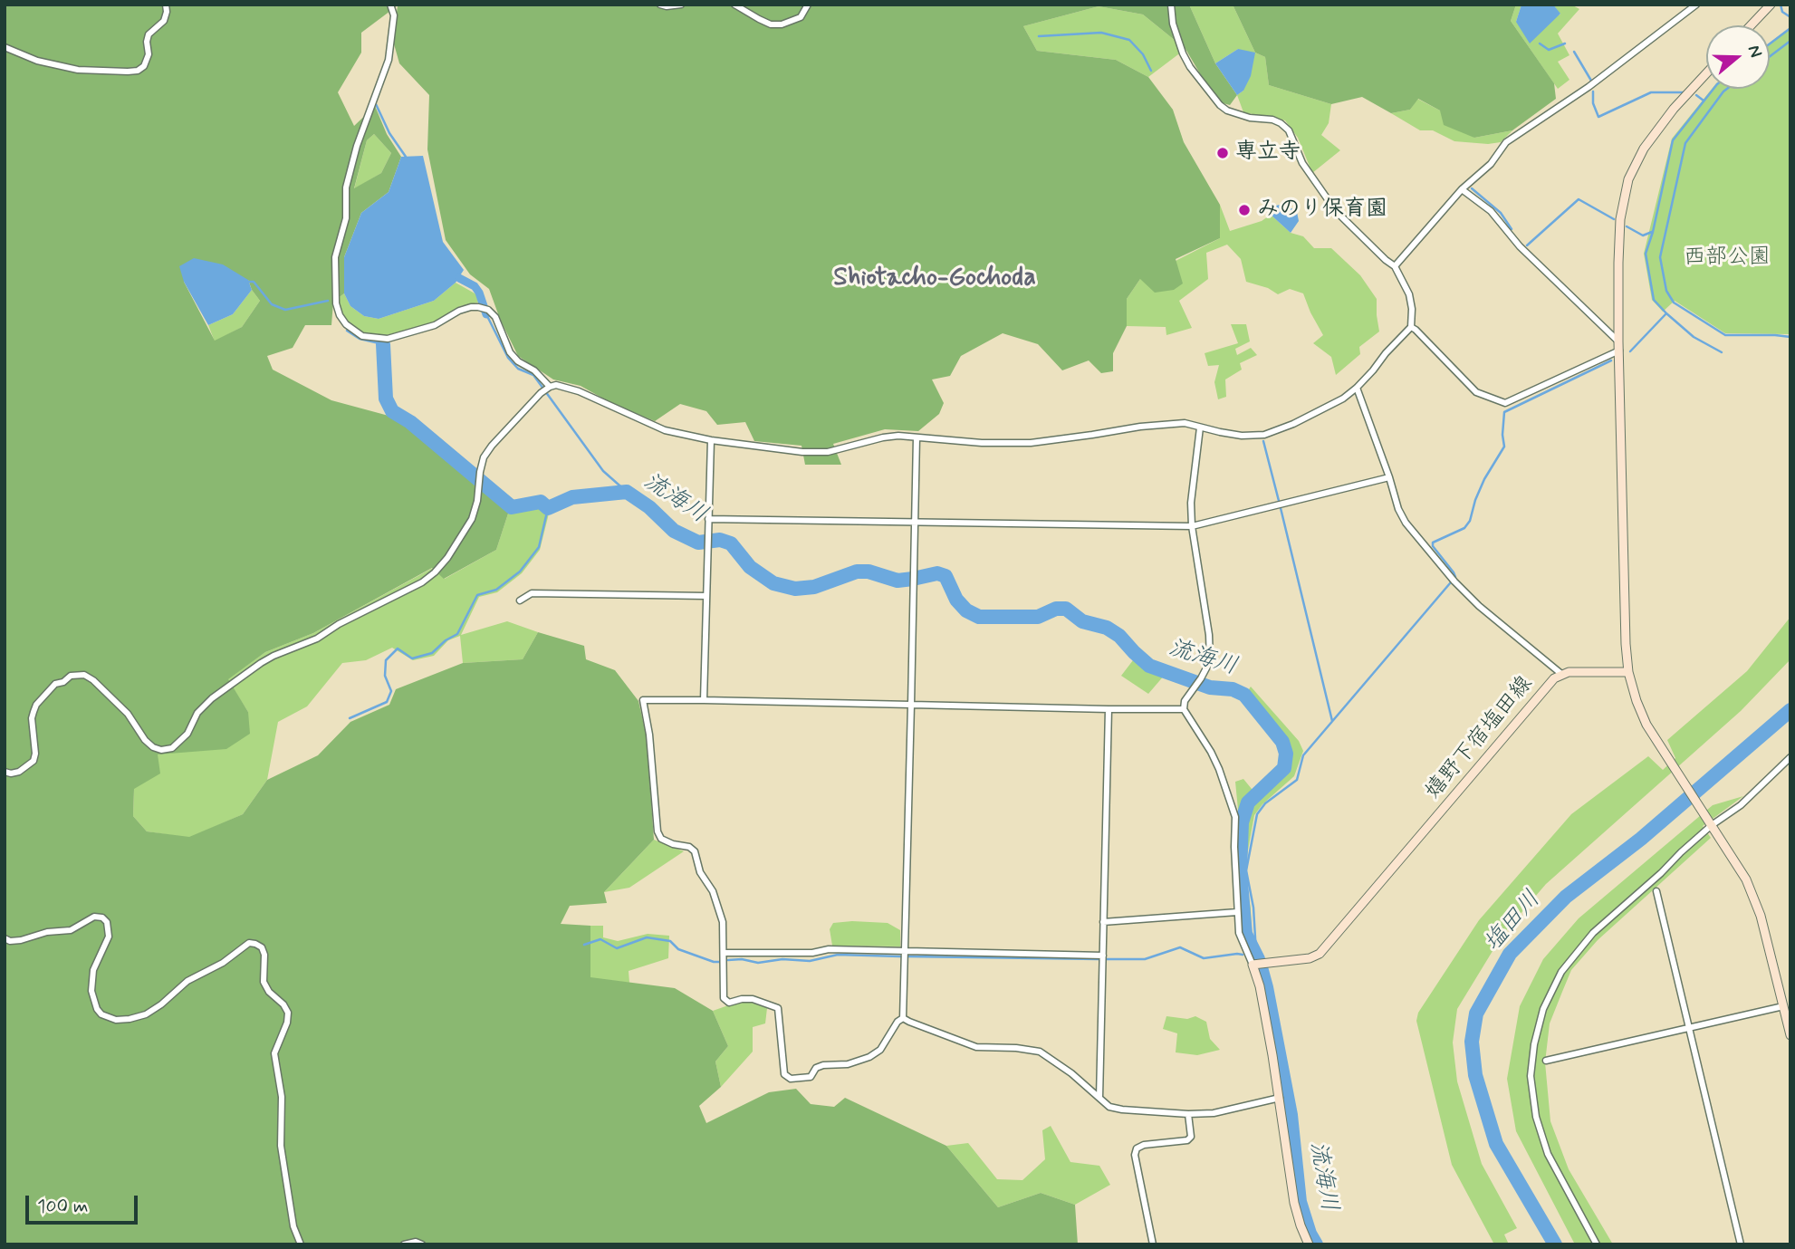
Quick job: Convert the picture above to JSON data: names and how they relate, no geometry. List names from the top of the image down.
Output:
{
  "streets": {
    "main road": ["嬉野下宿塩田線"]
  },
  "districts": ["Shiotacho-Gochoda"],
  "water": ["流海川", "塩田川"],
  "parks": ["西部公園"],
  "places": ["専立寺", "みのり保育園"],
  "scale_bar": "100 m",
  "north": "right"
}
